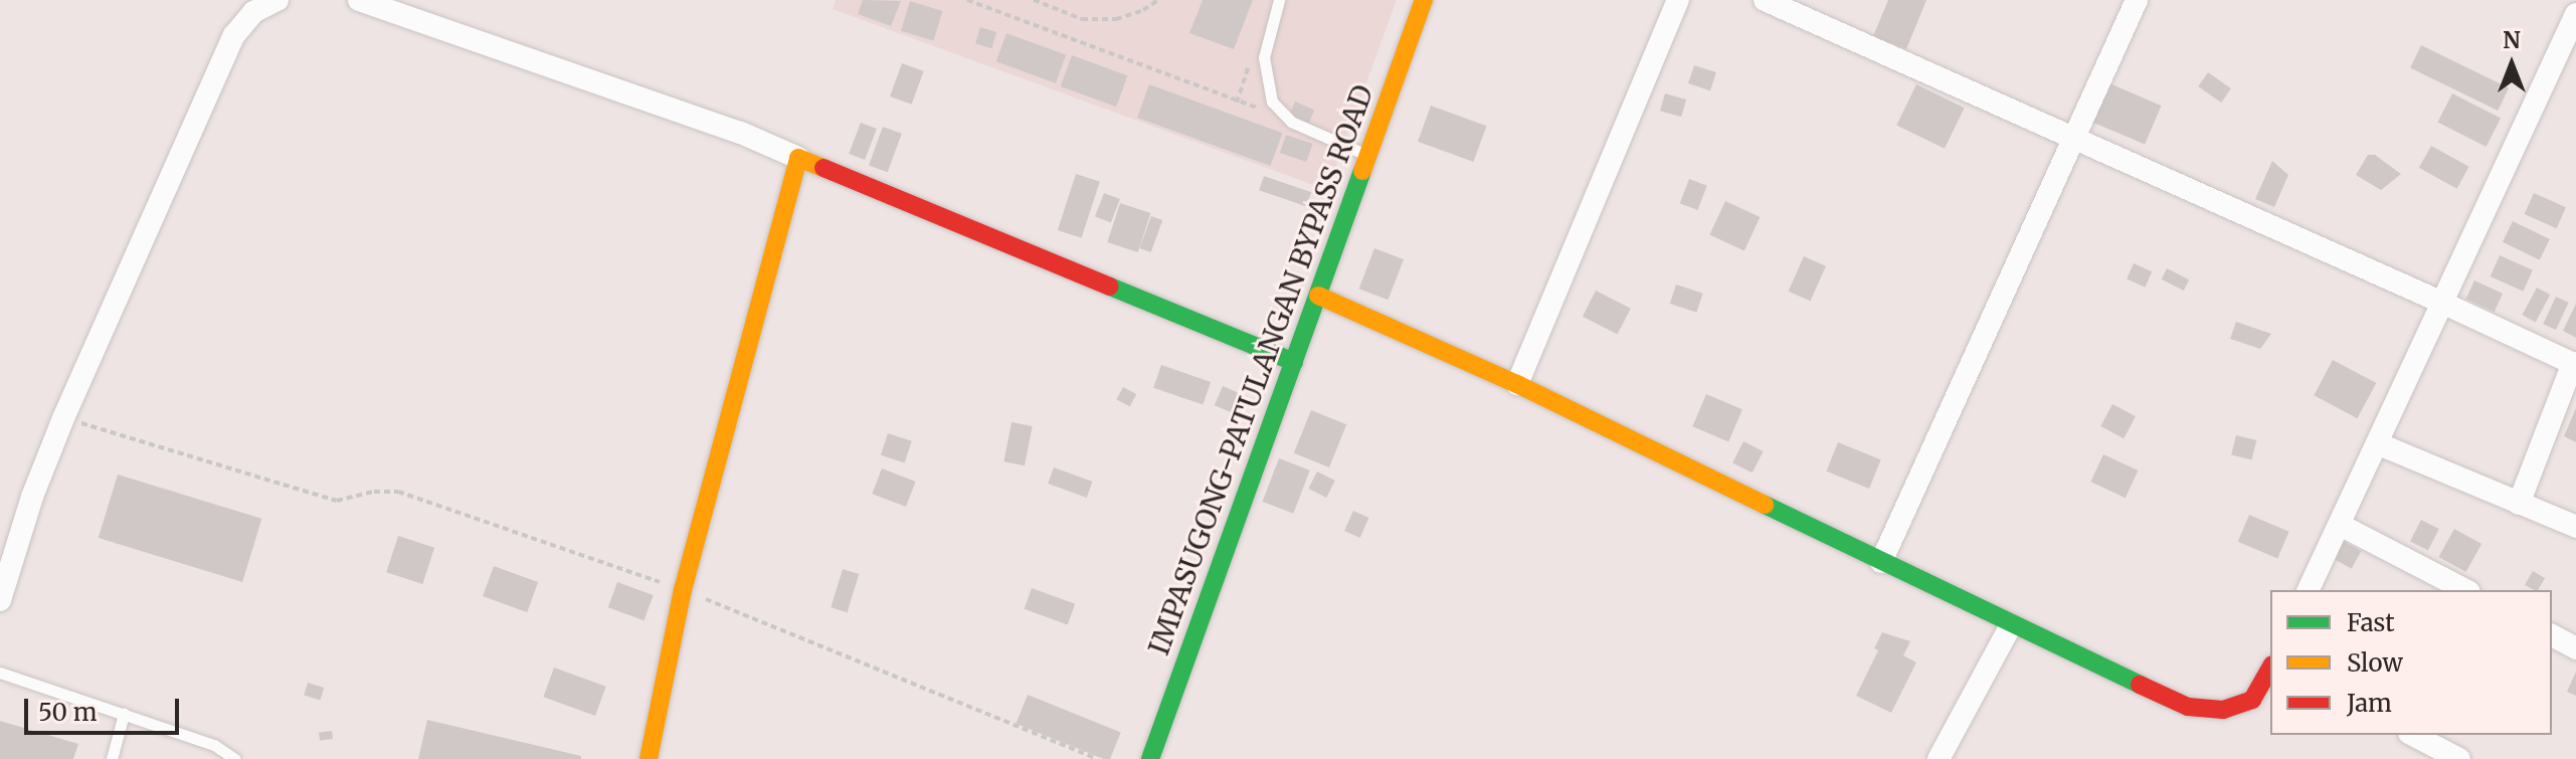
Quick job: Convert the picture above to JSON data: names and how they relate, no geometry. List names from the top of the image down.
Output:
{
  "streets": {
    "street": ["IMPASUGONG-PATULANGAN BYPASS ROAD"]
  },
  "legend": ["Fast", "Slow", "Jam"],
  "scale_bar": "50 m",
  "north": "top"
}
